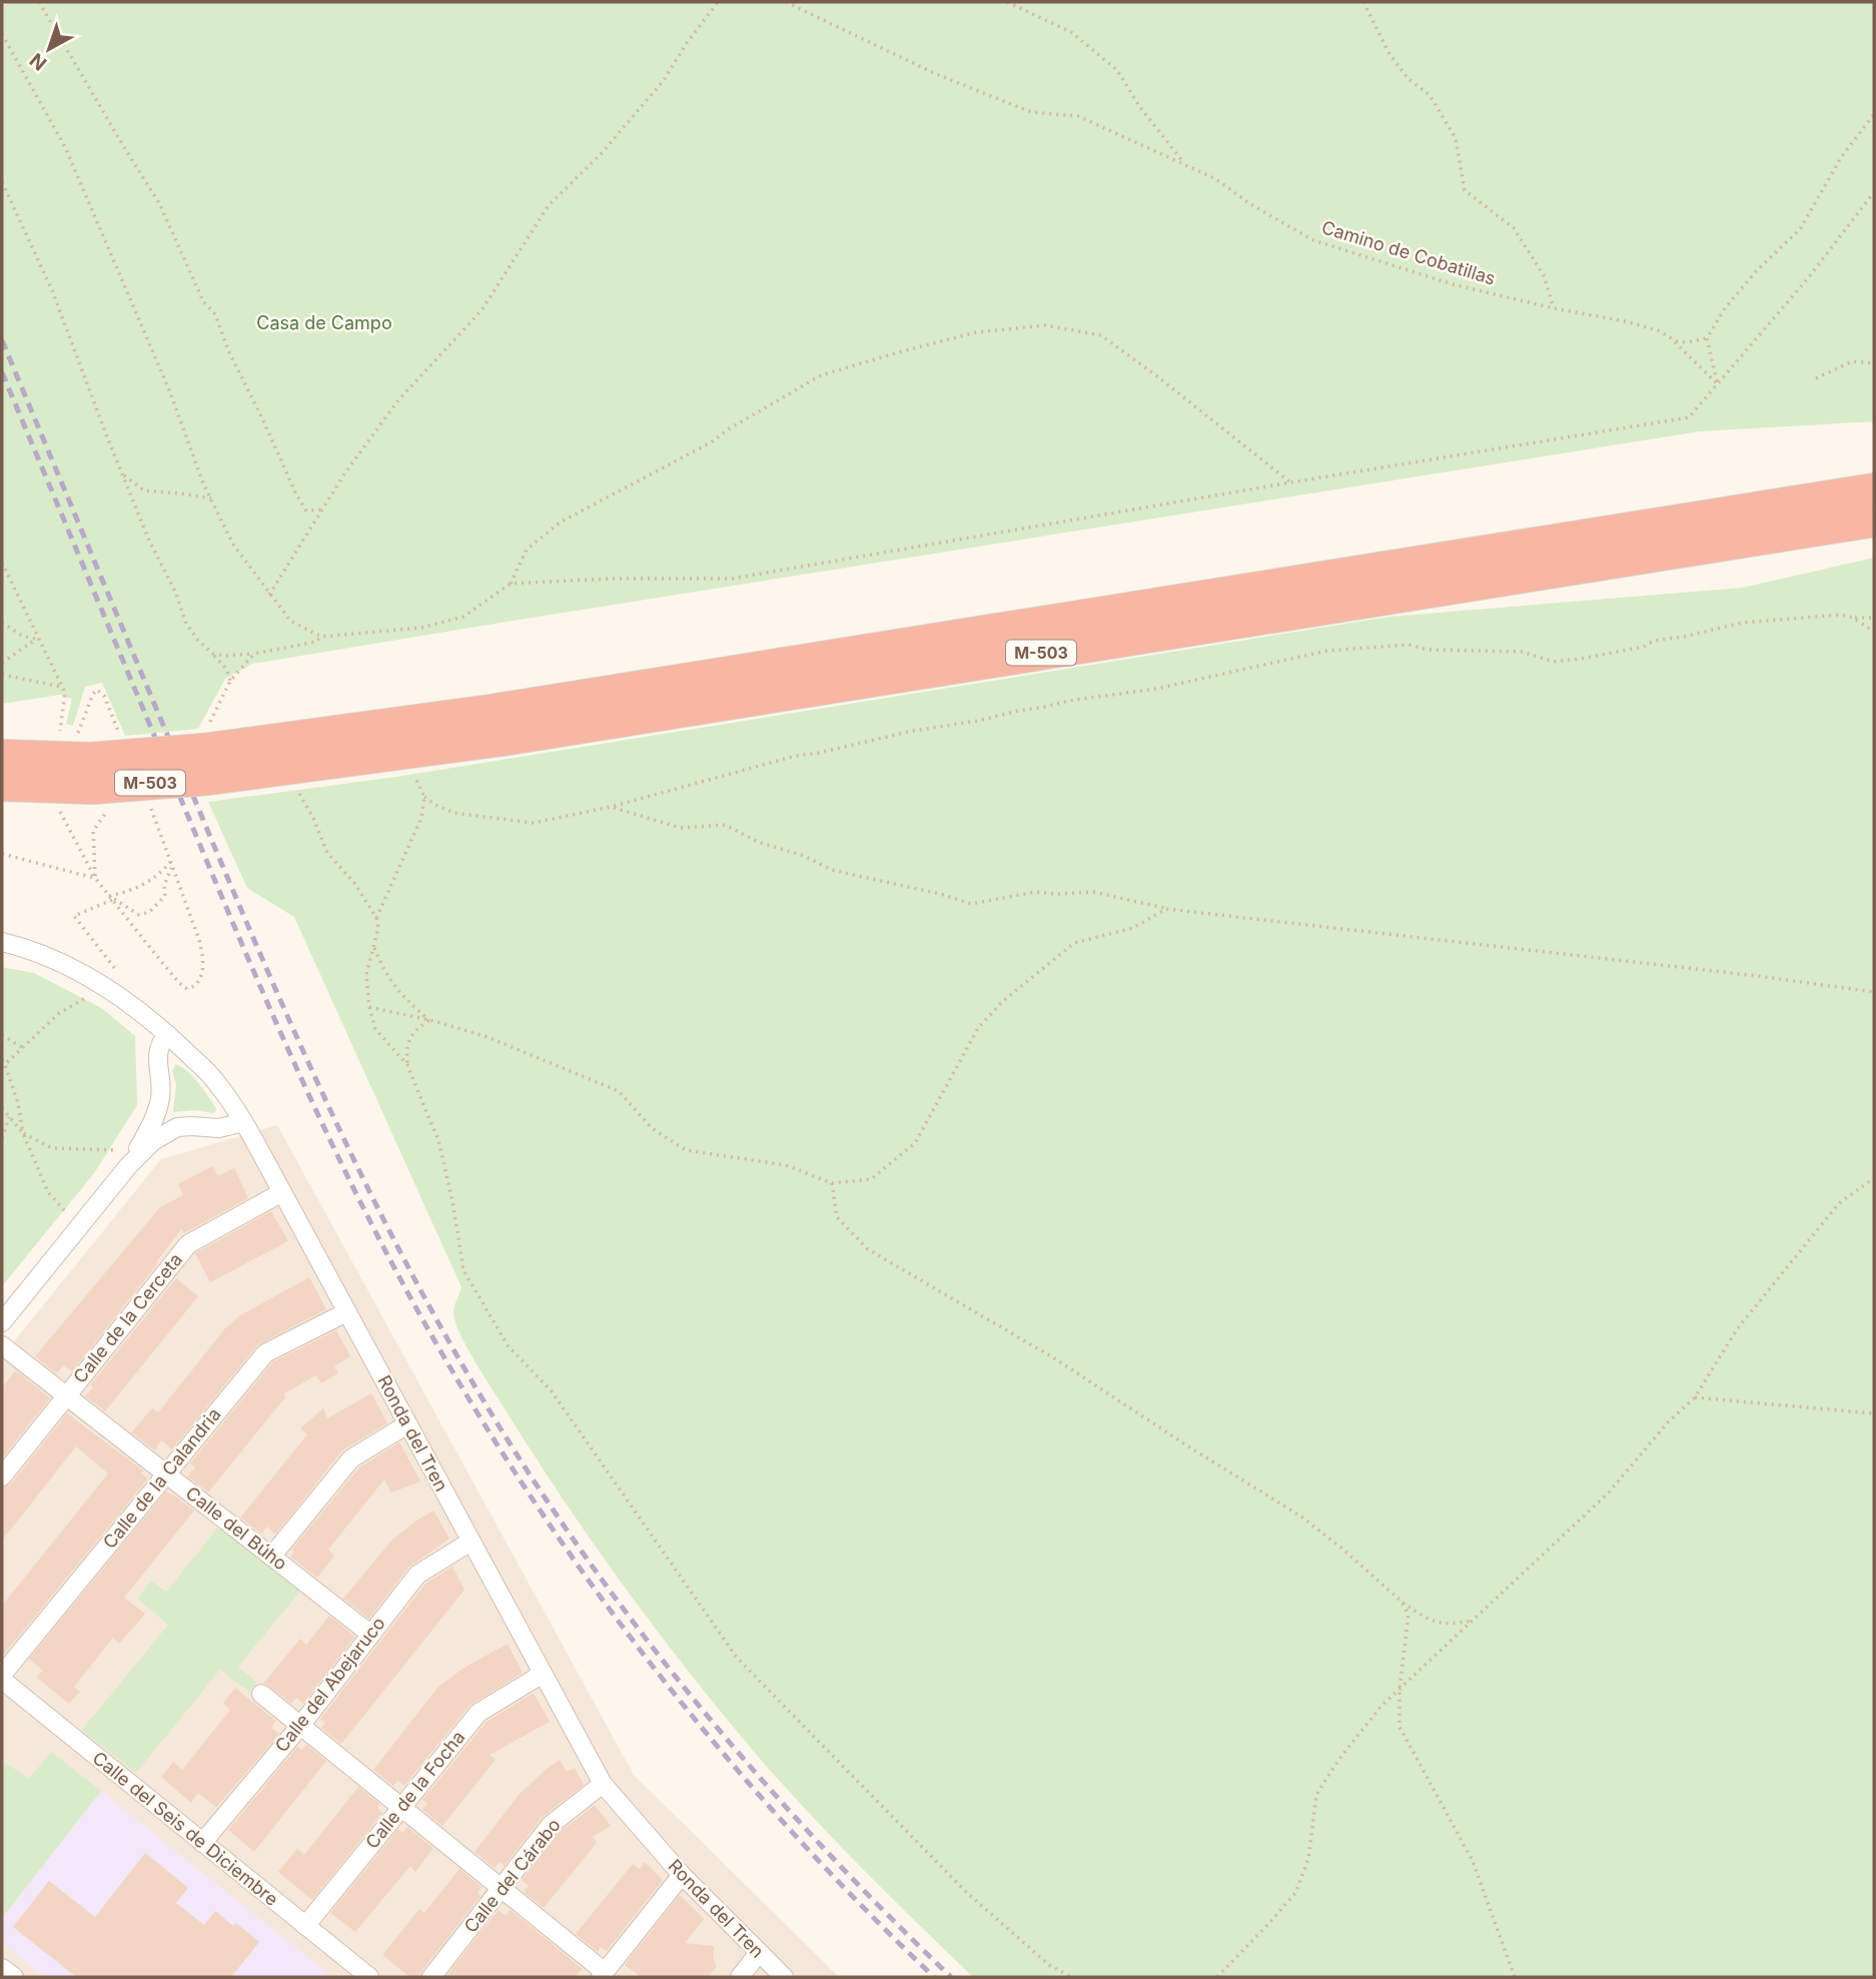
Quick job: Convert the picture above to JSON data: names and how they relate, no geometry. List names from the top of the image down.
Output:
{
  "streets": {
    "highway": ["M-503"],
    "street": [
      "Calle de la Cerceta",
      "Ronda del Tren",
      "Calle de la Calandria",
      "Calle del Búho",
      "Calle del Abejaruco",
      "Calle de la Focha",
      "Calle del Seis de Diciembre",
      "Calle del Cárabo"
    ],
    "path": ["Camino de Cobatillas"]
  },
  "crossings": [
    ["Calle de la Cerceta", "Ronda del Tren"],
    ["Calle de la Cerceta", "Calle del Búho"],
    ["Ronda del Tren", "Calle de la Calandria"],
    ["Ronda del Tren", "Calle del Abejaruco"],
    ["Ronda del Tren", "Calle de la Focha"],
    ["Ronda del Tren", "Calle del Cárabo"],
    ["Calle de la Calandria", "Calle del Búho"],
    ["Calle de la Calandria", "Calle del Seis de Diciembre"],
    ["Calle del Búho", "Calle del Abejaruco"],
    ["Calle del Abejaruco", "Calle del Seis de Diciembre"],
    ["Calle de la Focha", "Calle del Seis de Diciembre"]
  ],
  "parks": ["Casa de Campo"],
  "north": "bottom left"
}
